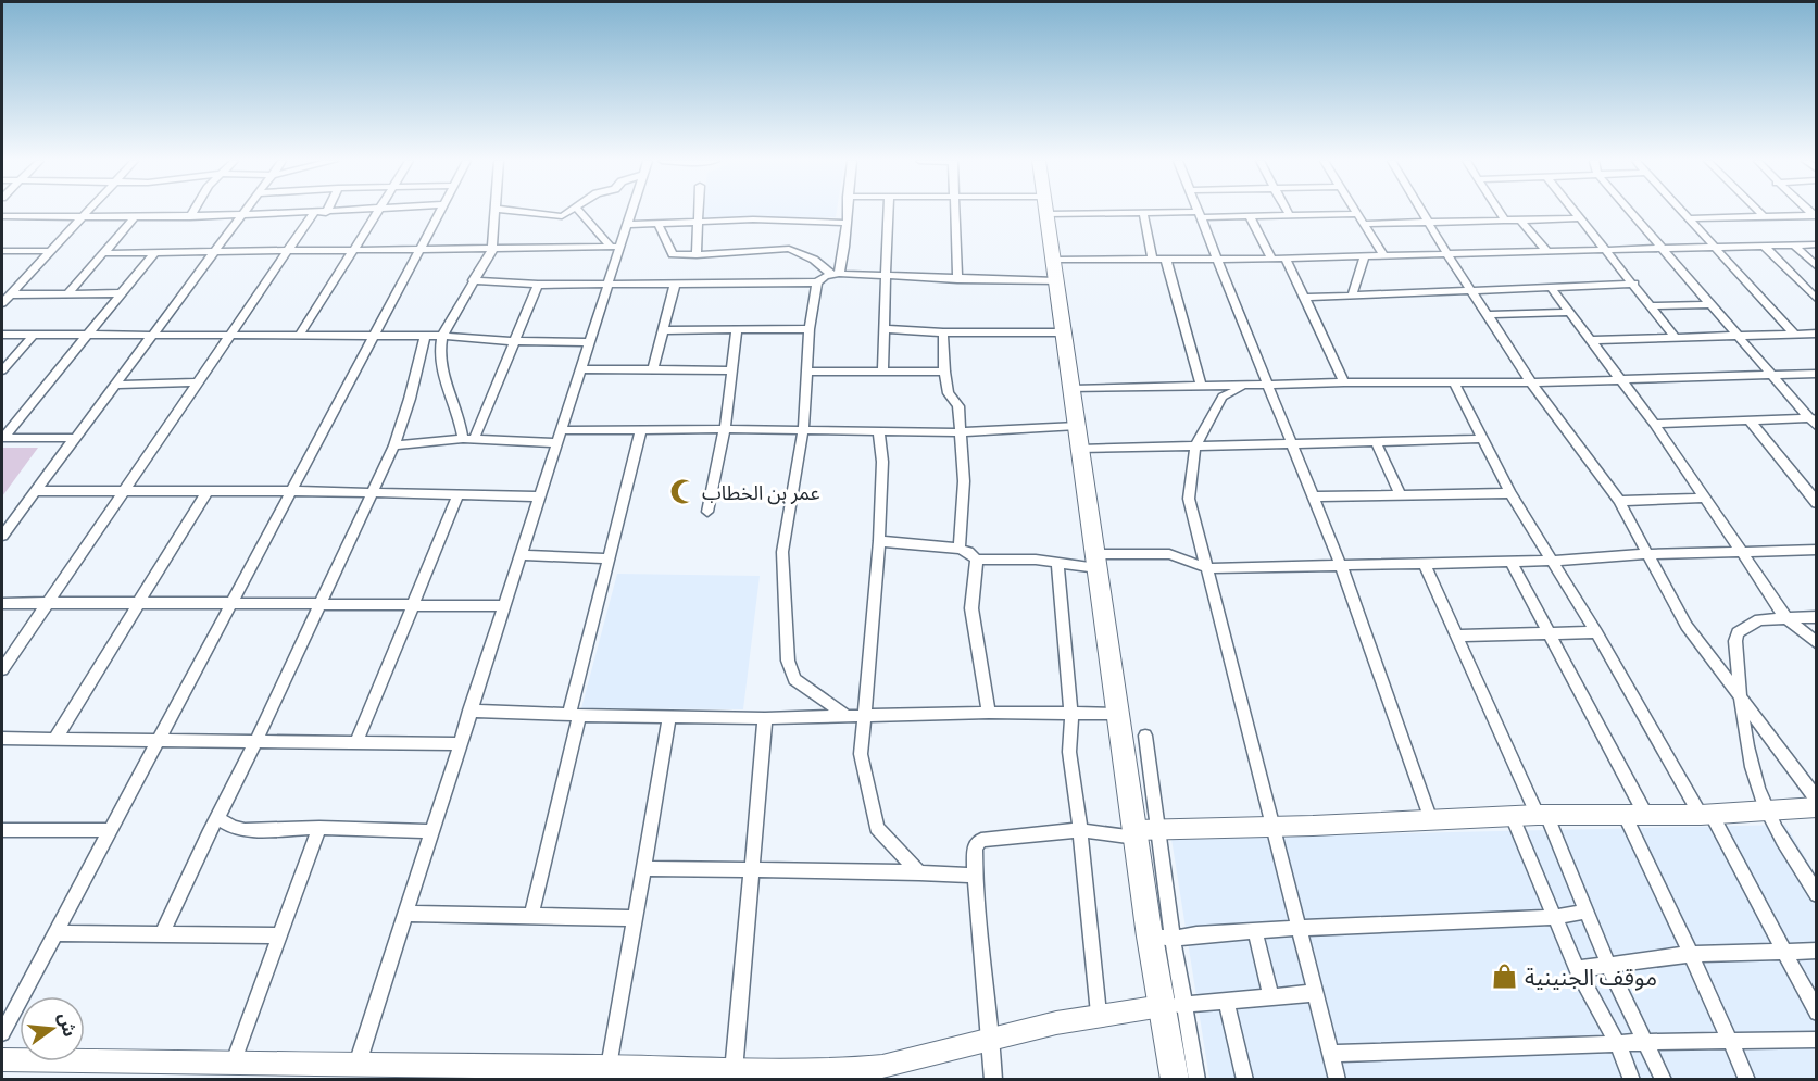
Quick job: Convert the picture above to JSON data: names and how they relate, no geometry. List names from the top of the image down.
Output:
{
  "places": {
    "mosque": ["عمر بن الخطاب"],
    "shop": ["موقف الجنينية"]
  },
  "north": "right"
}
